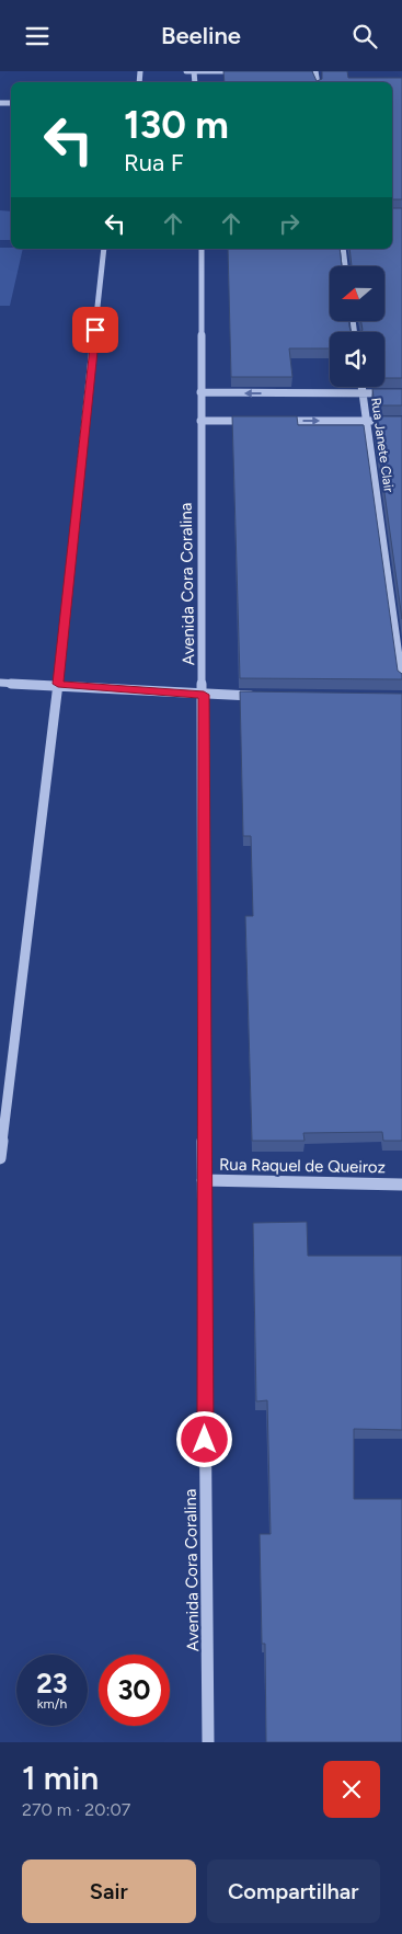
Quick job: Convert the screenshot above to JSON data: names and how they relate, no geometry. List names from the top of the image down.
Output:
{
  "streets": {
    "street": ["Rua Janete Clair", "Avenida Cora Coralina", "Rua Raquel de Queiroz"]
  },
  "crossings": [
    ["Avenida Cora Coralina", "Rua Raquel de Queiroz"]
  ],
  "north": "left",
  "page": {
    "header": "Beeline",
    "turn": ["130 m", "Rua F"],
    "speed": "23 km/h",
    "limit": "30",
    "heading": ["1 min", "270 m · 20:07"],
    "buttons": ["Sair", "Compartilhar"]
  }
}
